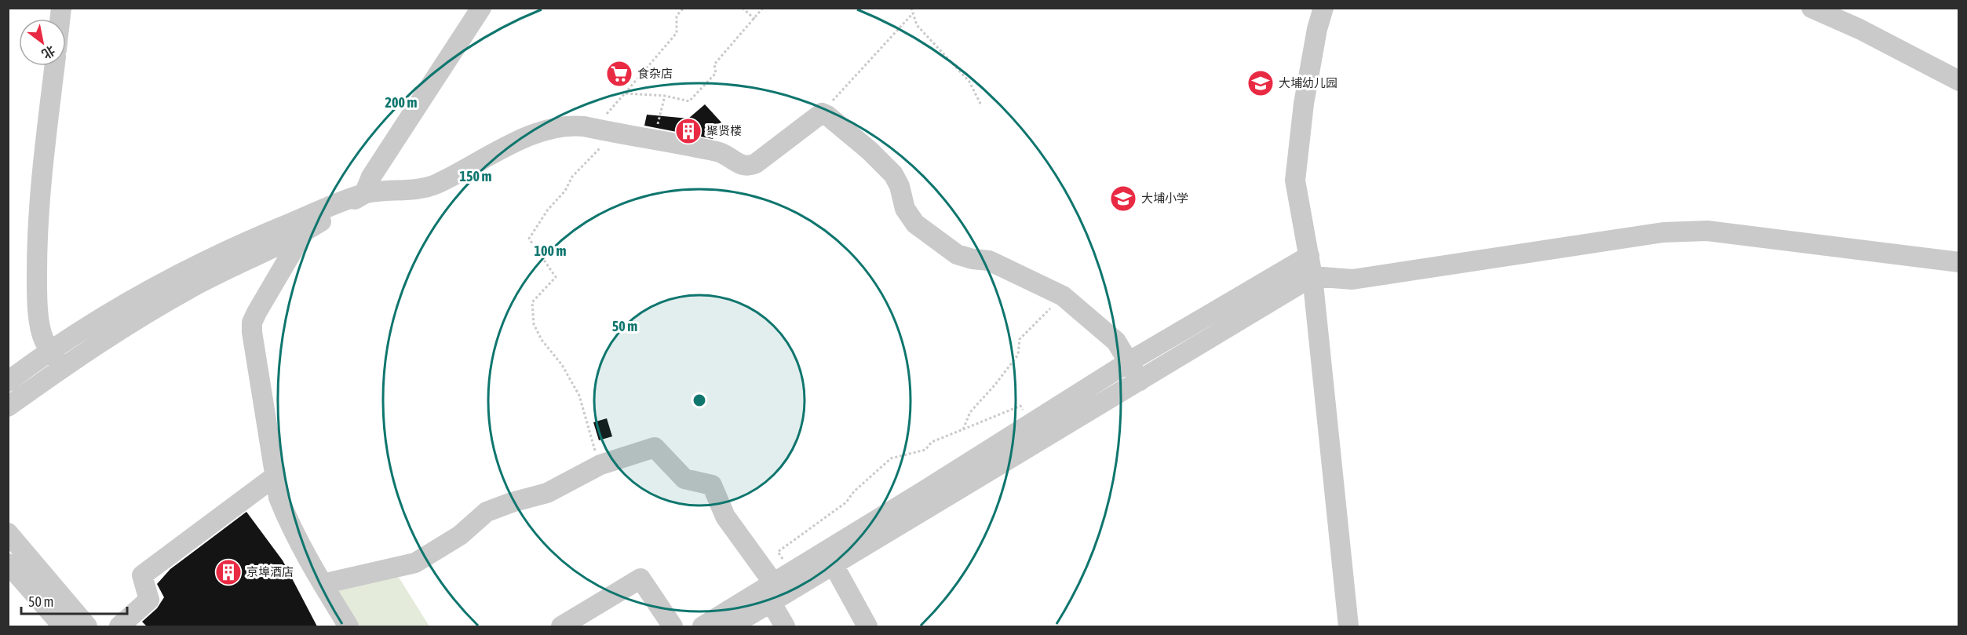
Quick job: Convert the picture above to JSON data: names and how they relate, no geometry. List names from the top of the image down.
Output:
{
  "places": {
    "supermarket": ["食杂店"],
    "school or university": ["大埔幼儿园", "大埔小学"],
    "building": ["聚贤楼", "京埠酒店"]
  },
  "scale_bar": "50 m",
  "north": "bottom right",
  "rings": [
    "200 m",
    "150 m",
    "100 m",
    "50 m"
  ]
}
